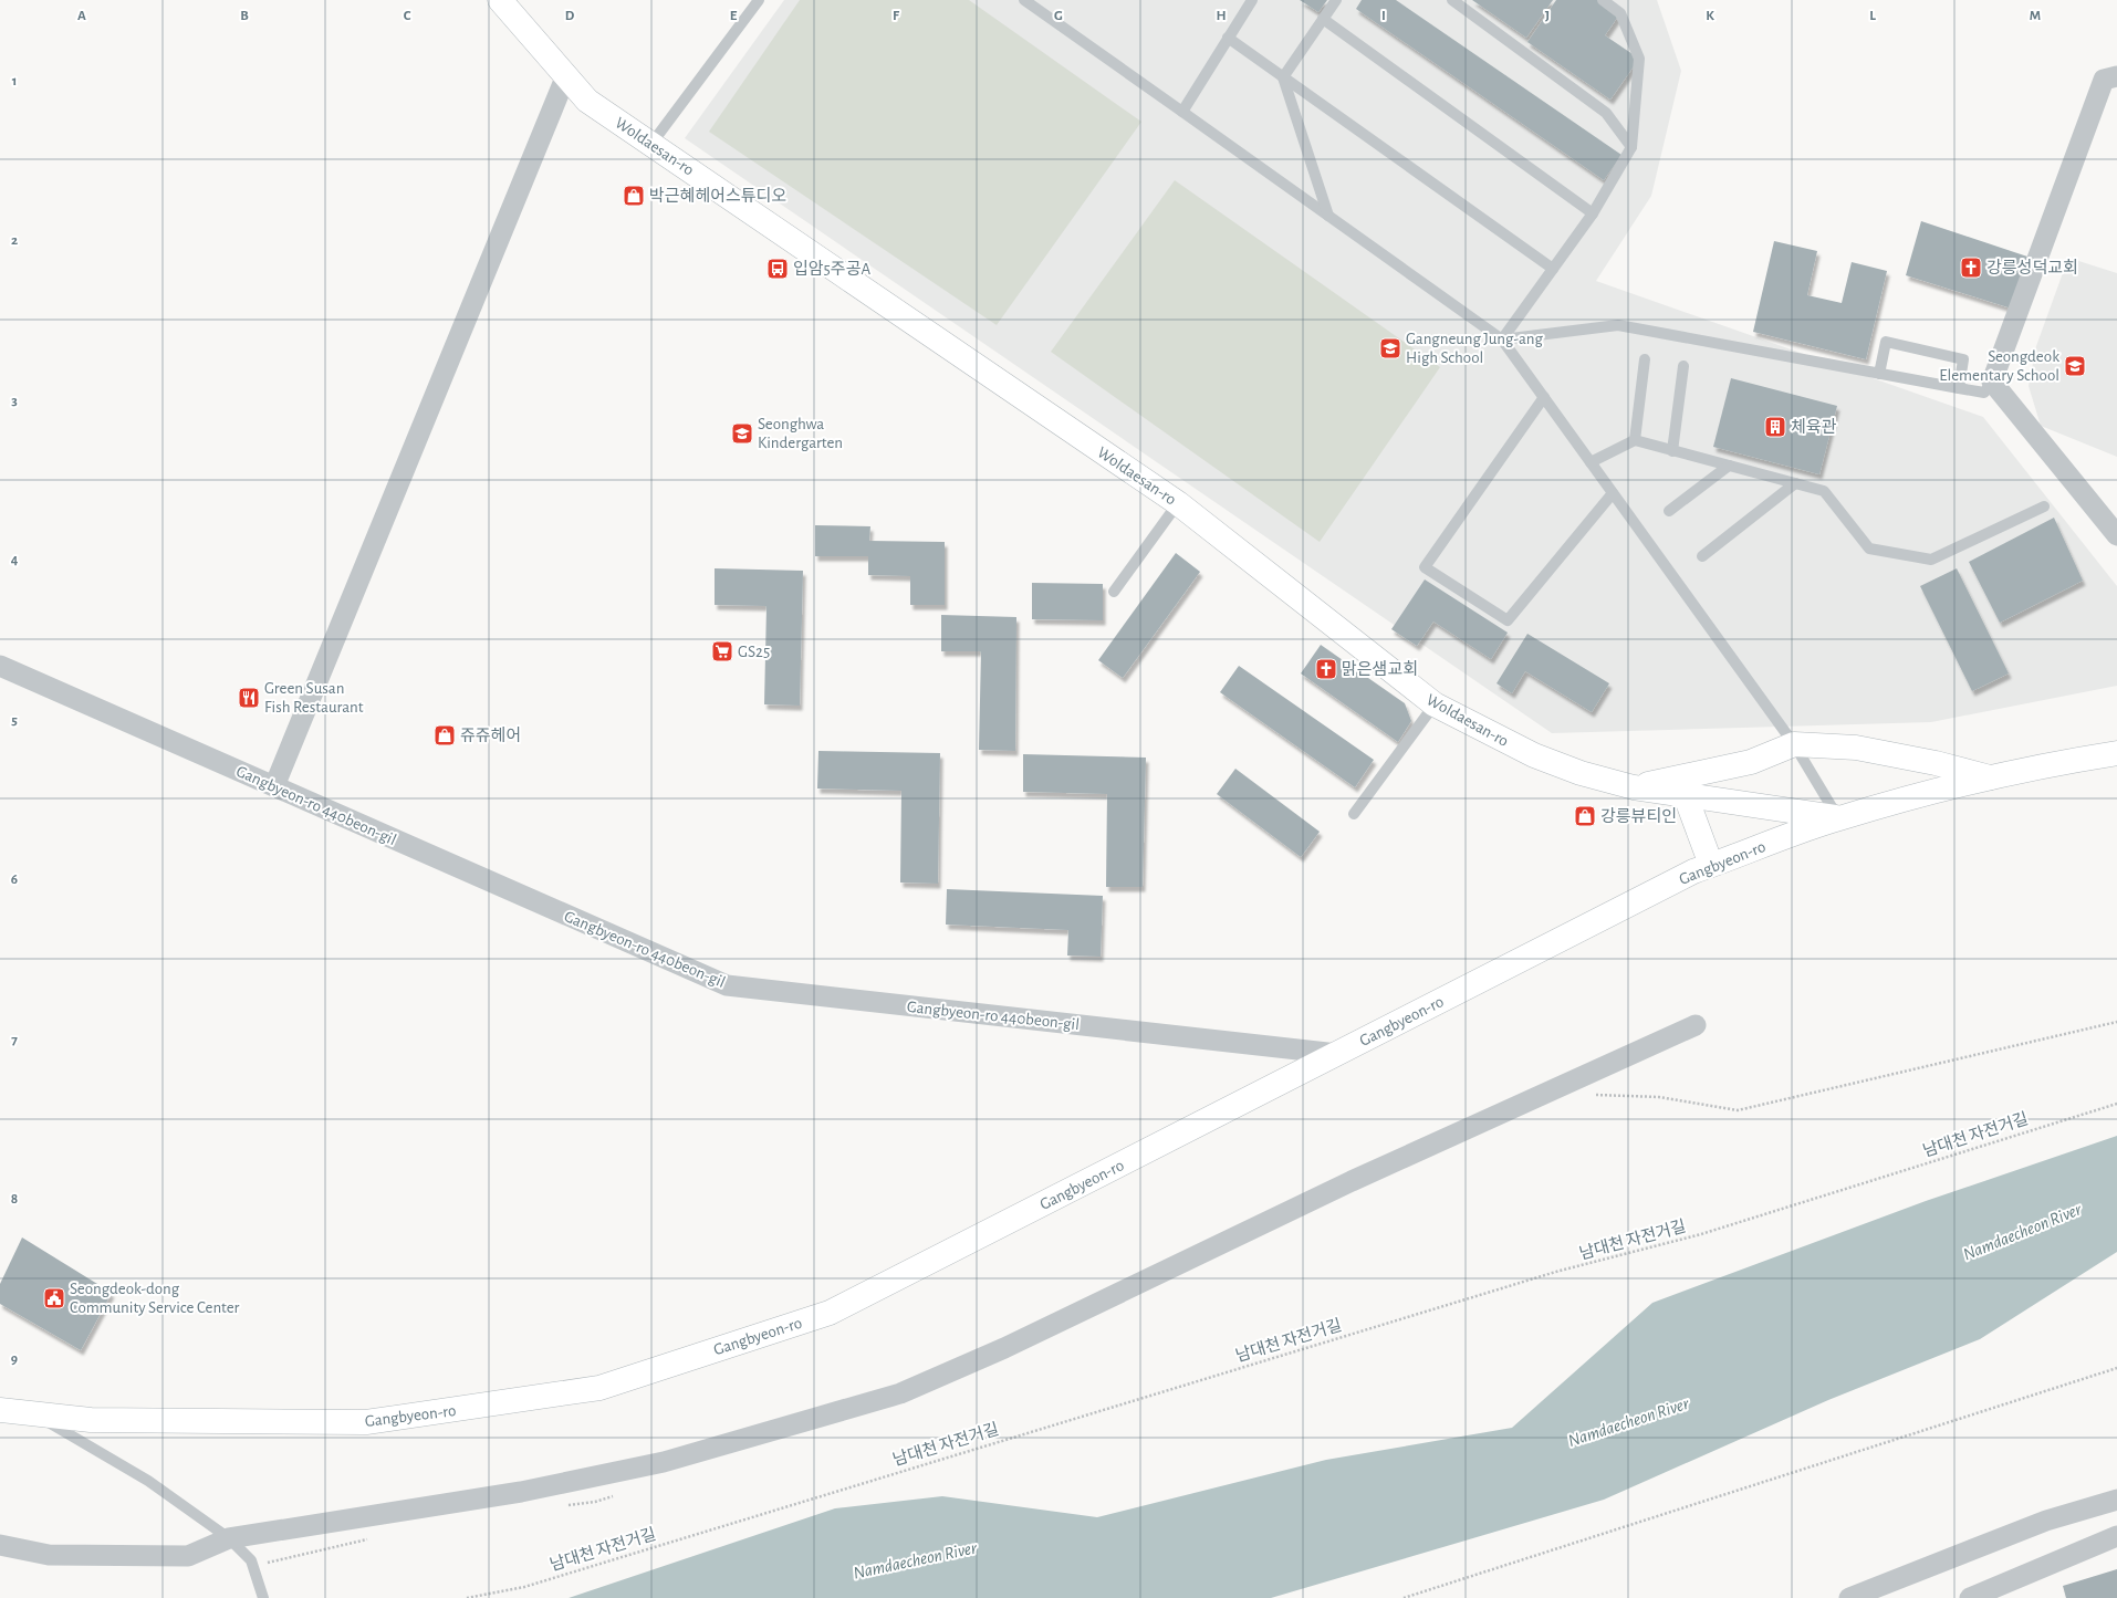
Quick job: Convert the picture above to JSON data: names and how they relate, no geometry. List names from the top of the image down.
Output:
{
  "streets": {
    "street": ["Woldaesan-ro", "Gangbyeon-ro 440beon-gil", "Gangbyeon-ro"],
    "path": ["남대천 자전거길"]
  },
  "crossings": [
    ["Woldaesan-ro", "Gangbyeon-ro"],
    ["Gangbyeon-ro 440beon-gil", "Gangbyeon-ro"]
  ],
  "water": ["Namdaecheon River"],
  "places": {
    "shop": ["박근혜헤어스튜디오", "쥬쥬헤어", "강릉뷰티인"],
    "church": ["강릉성덕교회", "맑은샘교회"],
    "bus stop": ["입암5주공A"],
    "school or university": ["Gangneung Jung-ang High School", "Seongdeok Elementary School", "Seonghwa Kindergarten"],
    "building": ["체육관"],
    "supermarket": ["GS25"],
    "restaurant": ["Green Susan Fish Restaurant"],
    "public building": ["Seongdeok-dong Community Service Center"]
  },
  "grid": {
    "columns": [
      "A",
      "B",
      "C",
      "D",
      "E",
      "F",
      "G",
      "H",
      "I",
      "J",
      "K",
      "L",
      "M"
    ],
    "rows": [
      "1",
      "2",
      "3",
      "4",
      "5",
      "6",
      "7",
      "8",
      "9"
    ]
  }
}
